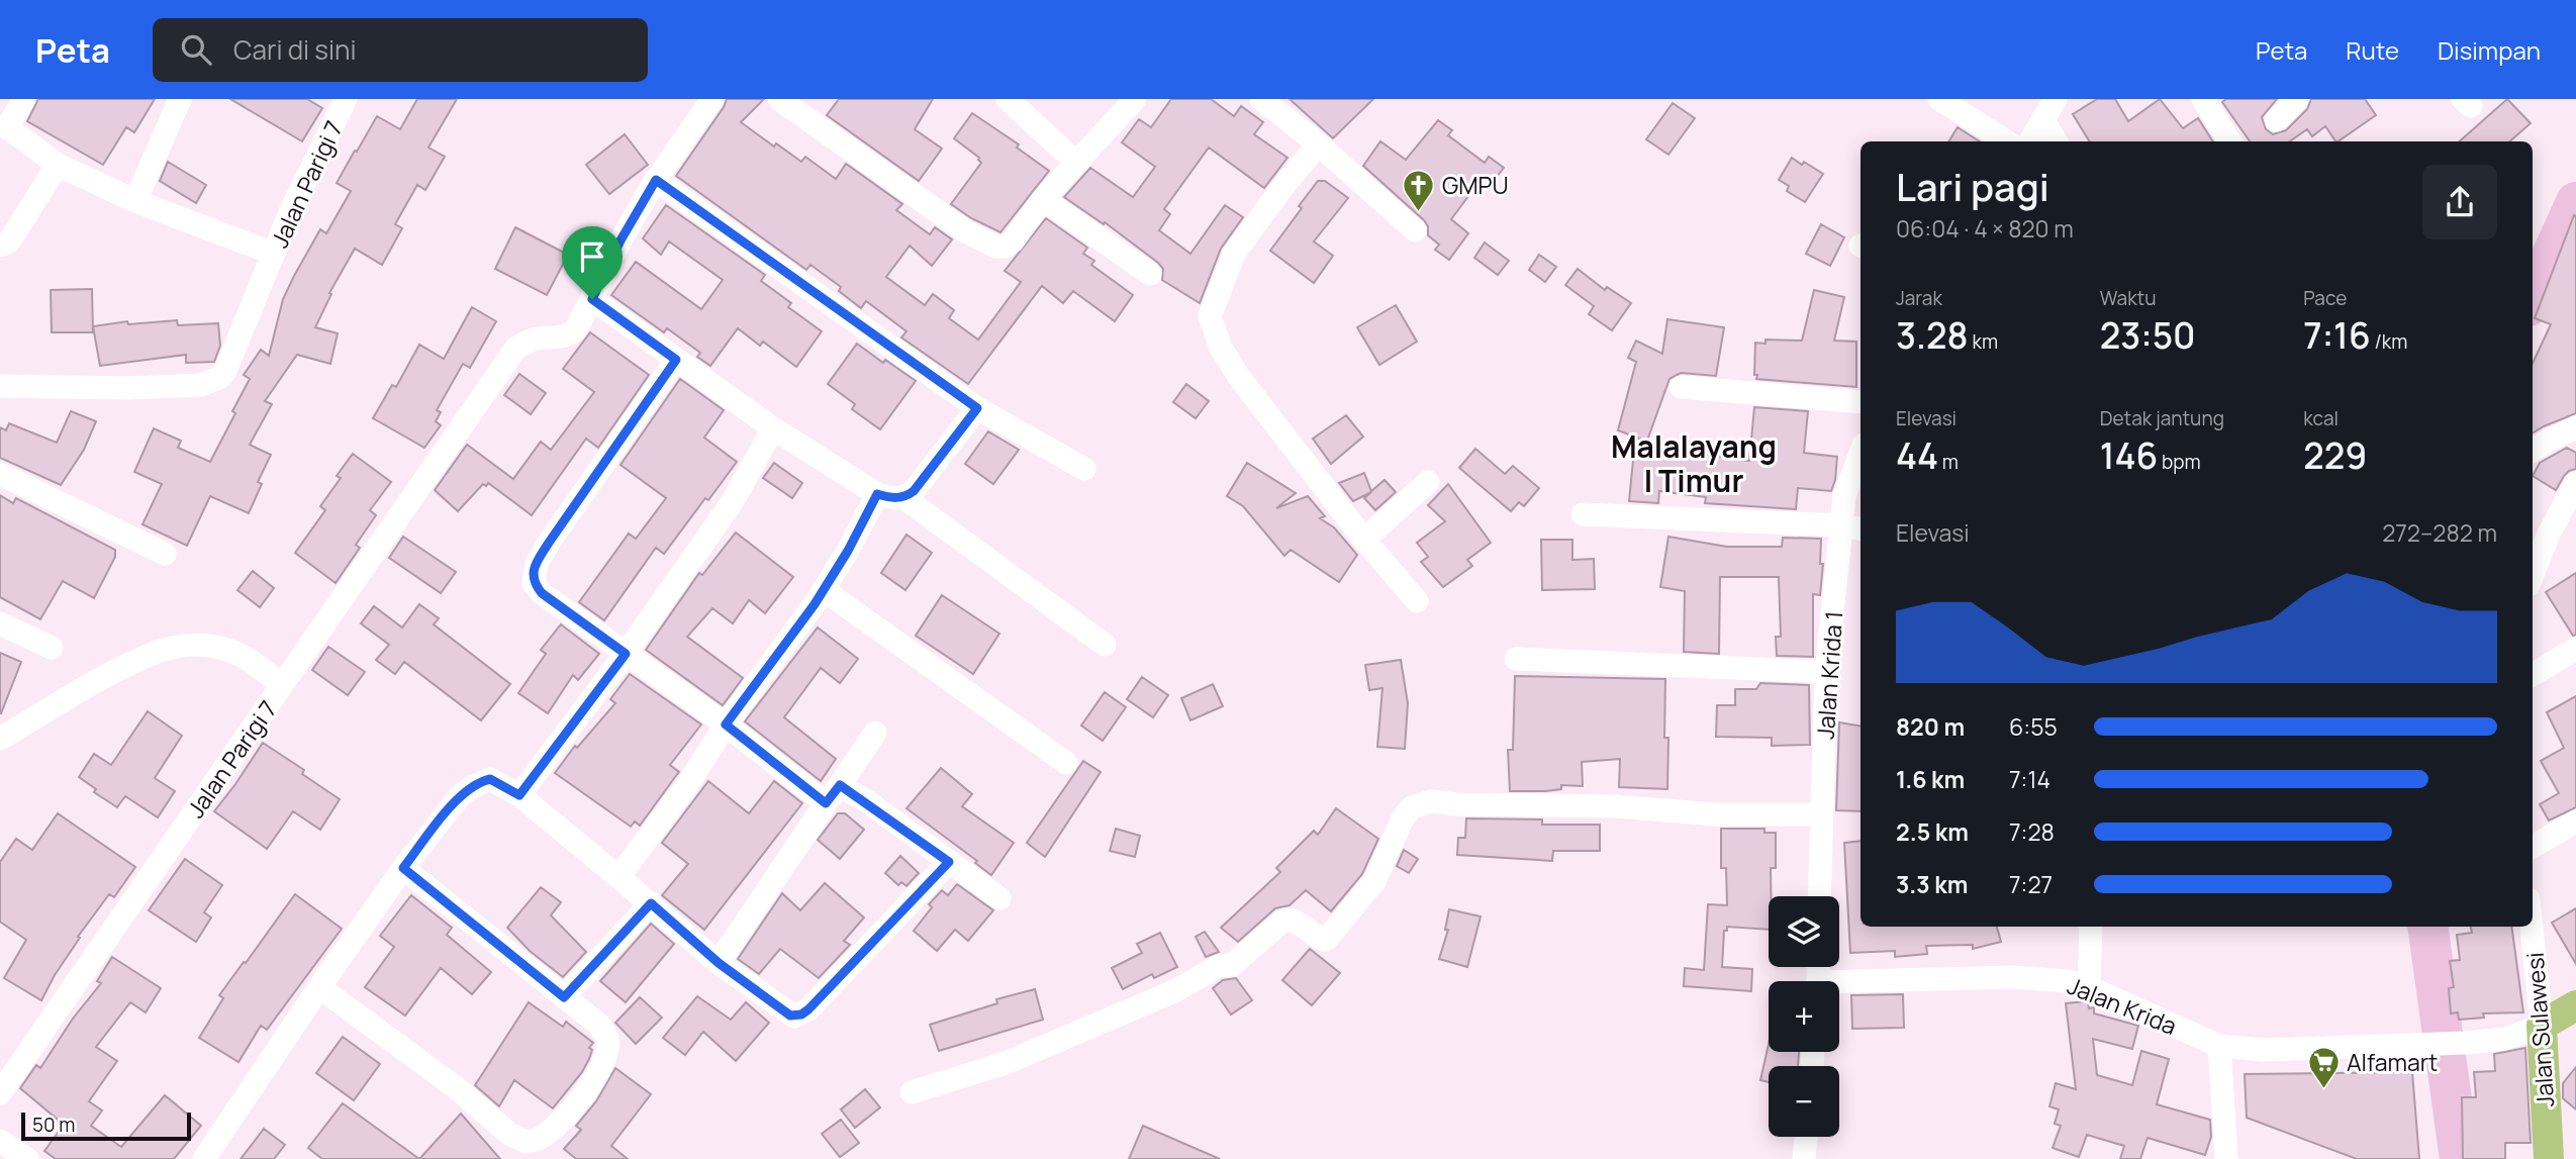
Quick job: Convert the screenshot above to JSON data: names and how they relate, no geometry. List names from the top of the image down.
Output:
{
  "streets": {
    "main road": ["Jalan Sulawesi"],
    "street": ["Jalan Parigi 7", "Jalan Krida 1", "Jalan Krida"]
  },
  "crossings": [
    ["Jalan Krida", "Jalan Sulawesi"]
  ],
  "districts": ["Malalayang I Timur"],
  "places": {
    "church": ["GMPU"],
    "supermarket": ["Alfamart"]
  },
  "scale_bar": "50 m",
  "page": {
    "header": "Peta",
    "search": "Cari di sini",
    "nav": ["Peta", "Rute", "Disimpan"],
    "heading": ["Lari pagi", "06:04 · 4 × 820 m"],
    "stats": [
      ["Jarak", "3.28 km"],
      ["Waktu", "23:50"],
      ["Pace", "7:16 /km"],
      ["Elevasi", "44 m"],
      ["Detak jantung", "146 bpm"],
      ["kcal", "229"]
    ],
    "chart": ["Elevasi", "272–282 m"],
    "list": [
      {
        "name": "820 m",
        "note": "6:55"
      },
      {
        "name": "1.6 km",
        "note": "7:14"
      },
      {
        "name": "2.5 km",
        "note": "7:28"
      },
      {
        "name": "3.3 km",
        "note": "7:27"
      }
    ],
    "map_buttons": ["+", "−"],
    "scale": "50 m"
  }
}
